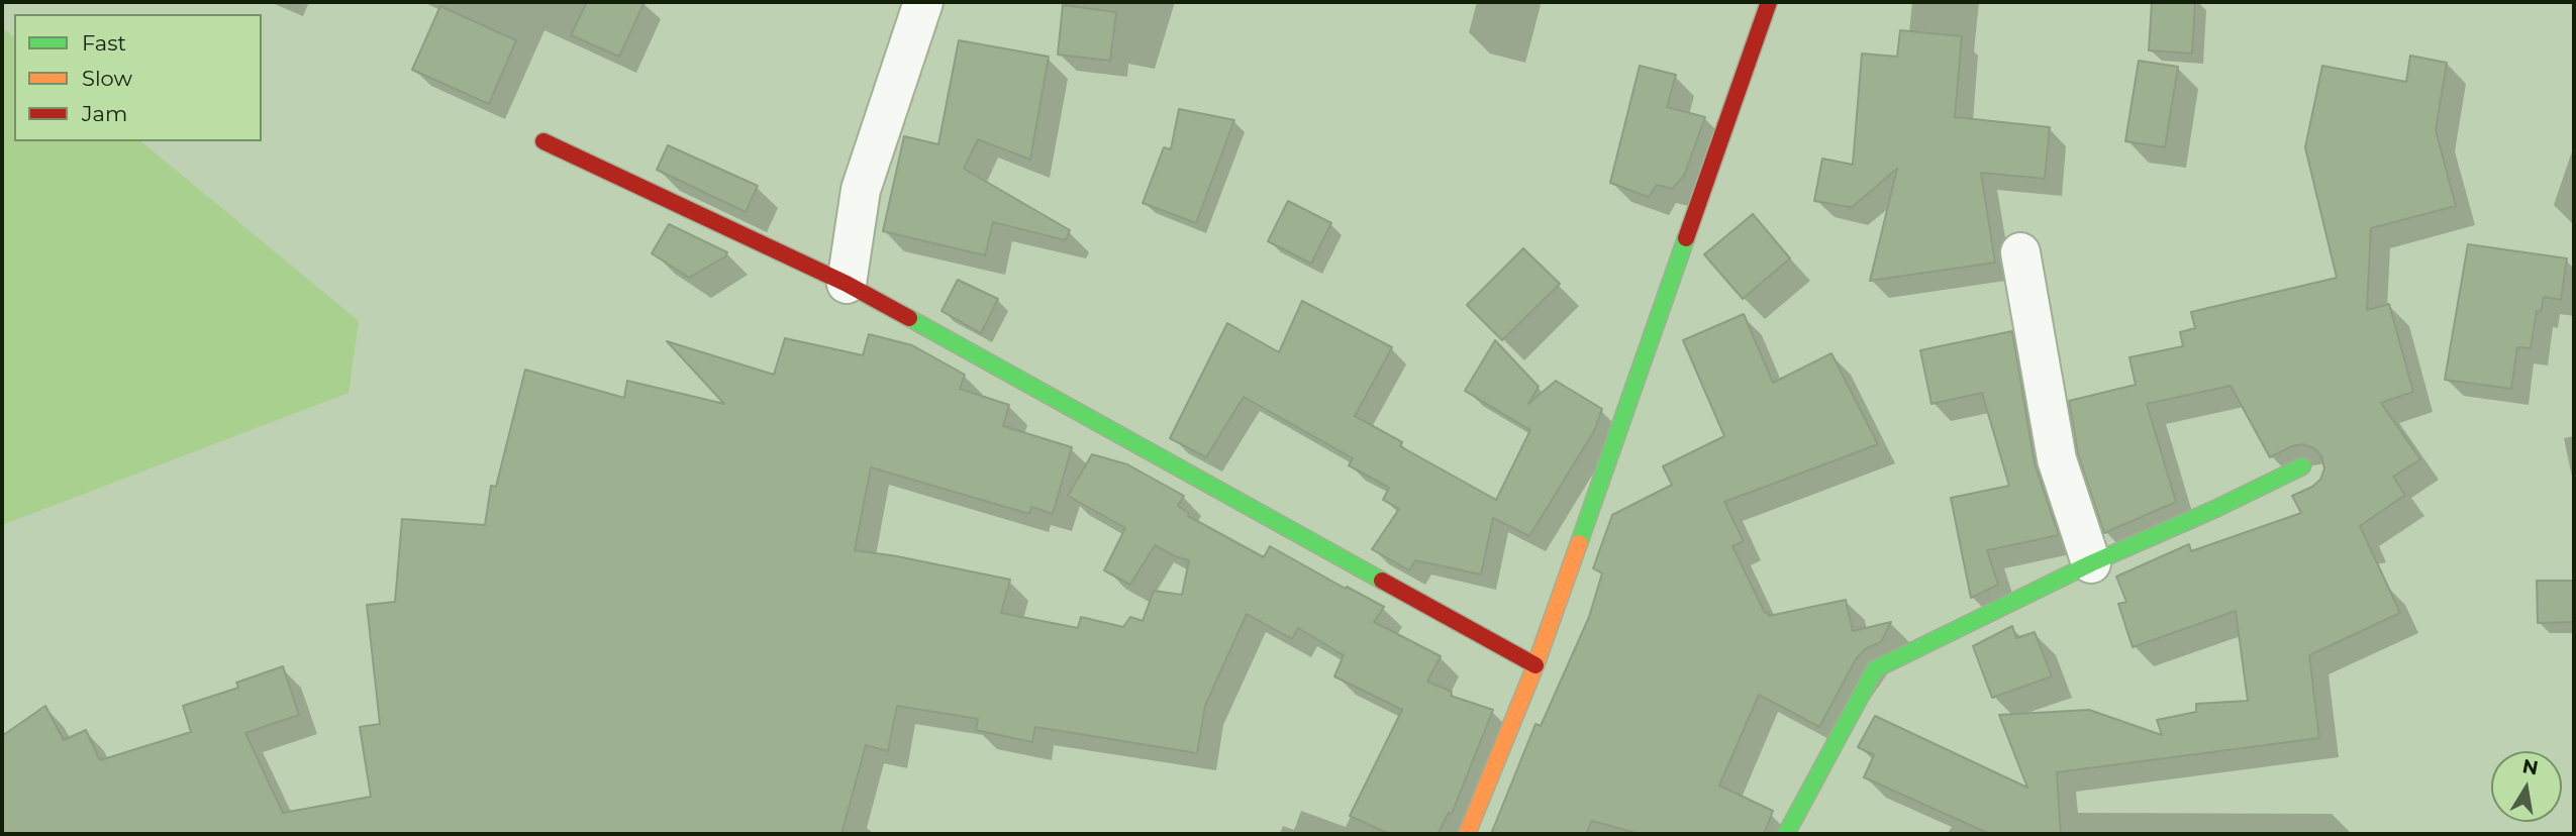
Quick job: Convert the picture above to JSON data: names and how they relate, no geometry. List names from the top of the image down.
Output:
{
  "legend": ["Fast", "Slow", "Jam"],
  "north": "top"
}
